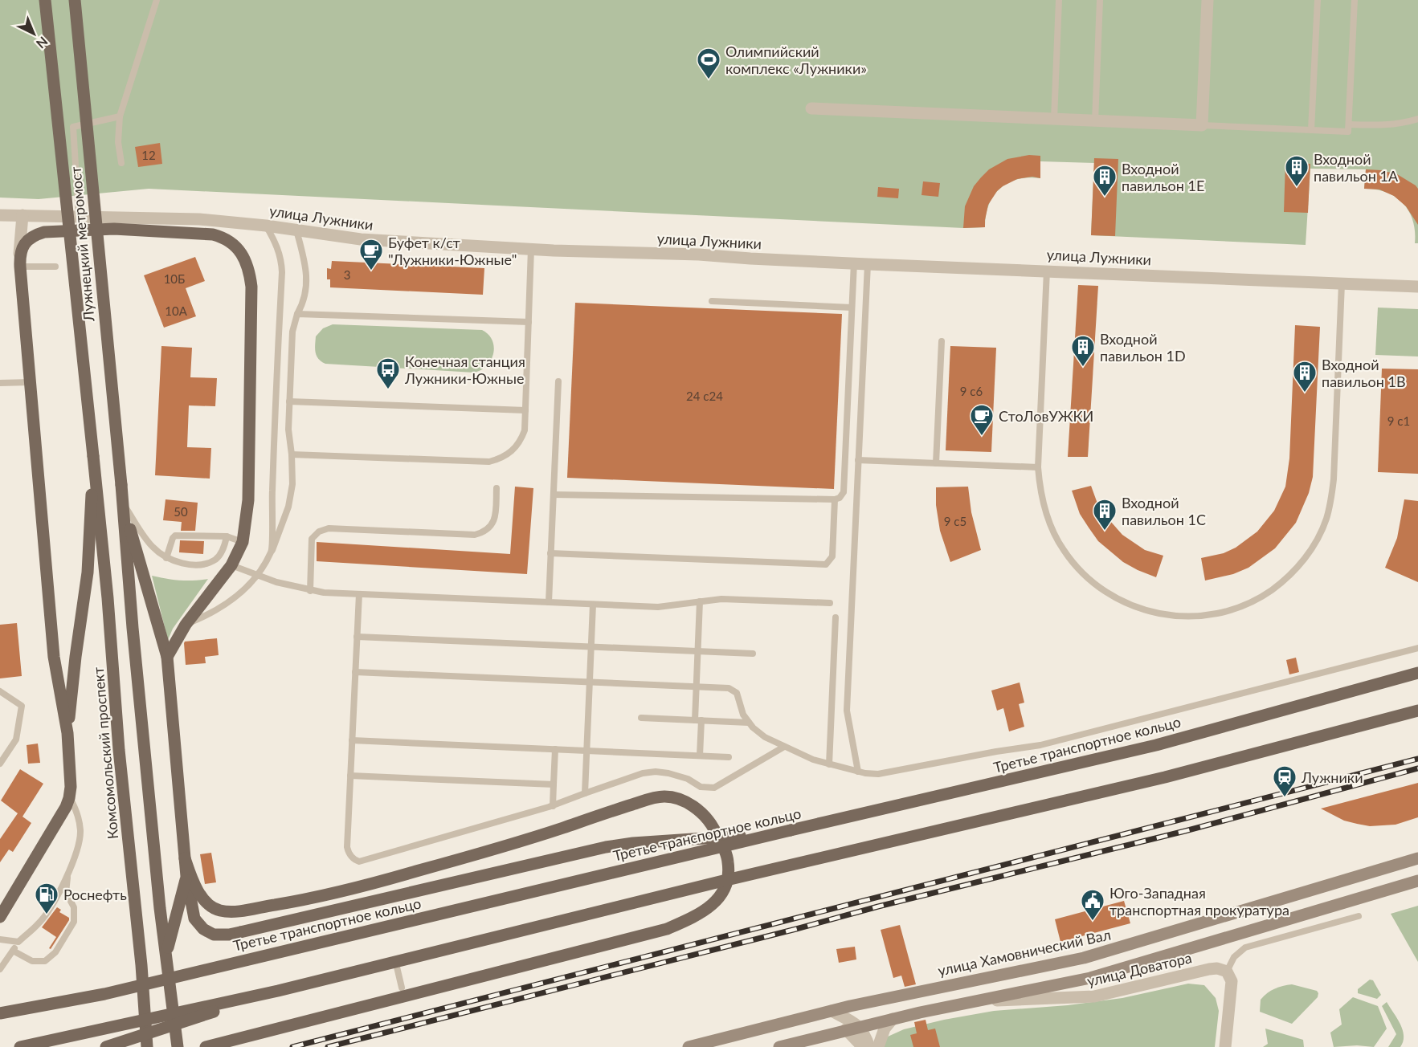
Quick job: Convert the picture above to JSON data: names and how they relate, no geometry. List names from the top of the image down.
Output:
{
  "streets": {
    "main road": [
      "Лужнецкий метромост",
      "Третье транспортное кольцо",
      "Комсомольский проспект",
      "улица Хамовнический Вал"
    ],
    "street": ["улица Лужники", "улица Доватора"]
  },
  "crossings": [
    ["Лужнецкий метромост", "Комсомольский проспект"]
  ],
  "places": {
    "sports": ["Олимпийский комплекс «Лужники»"],
    "building": [
      "Входной павильон 1A",
      "Входной павильон 1E",
      "Входной павильон 1D",
      "Входной павильон 1B",
      "Входной павильон 1C"
    ],
    "cafe": ["Буфет к/ст \"Лужники-Южные\"", "СтоЛовУЖКИ"],
    "bus stop": ["Конечная станция Лужники-Южные"],
    "station": ["Лужники"],
    "fuel station": ["Роснефть"],
    "public building": ["Юго-Западная транспортная прокуратура"]
  },
  "house_numbers": [
    "12",
    "3",
    "10Б",
    "10А",
    "9 с6",
    "24 с24",
    "9 с1",
    "50",
    "9 с5"
  ],
  "north": "bottom right"
}
